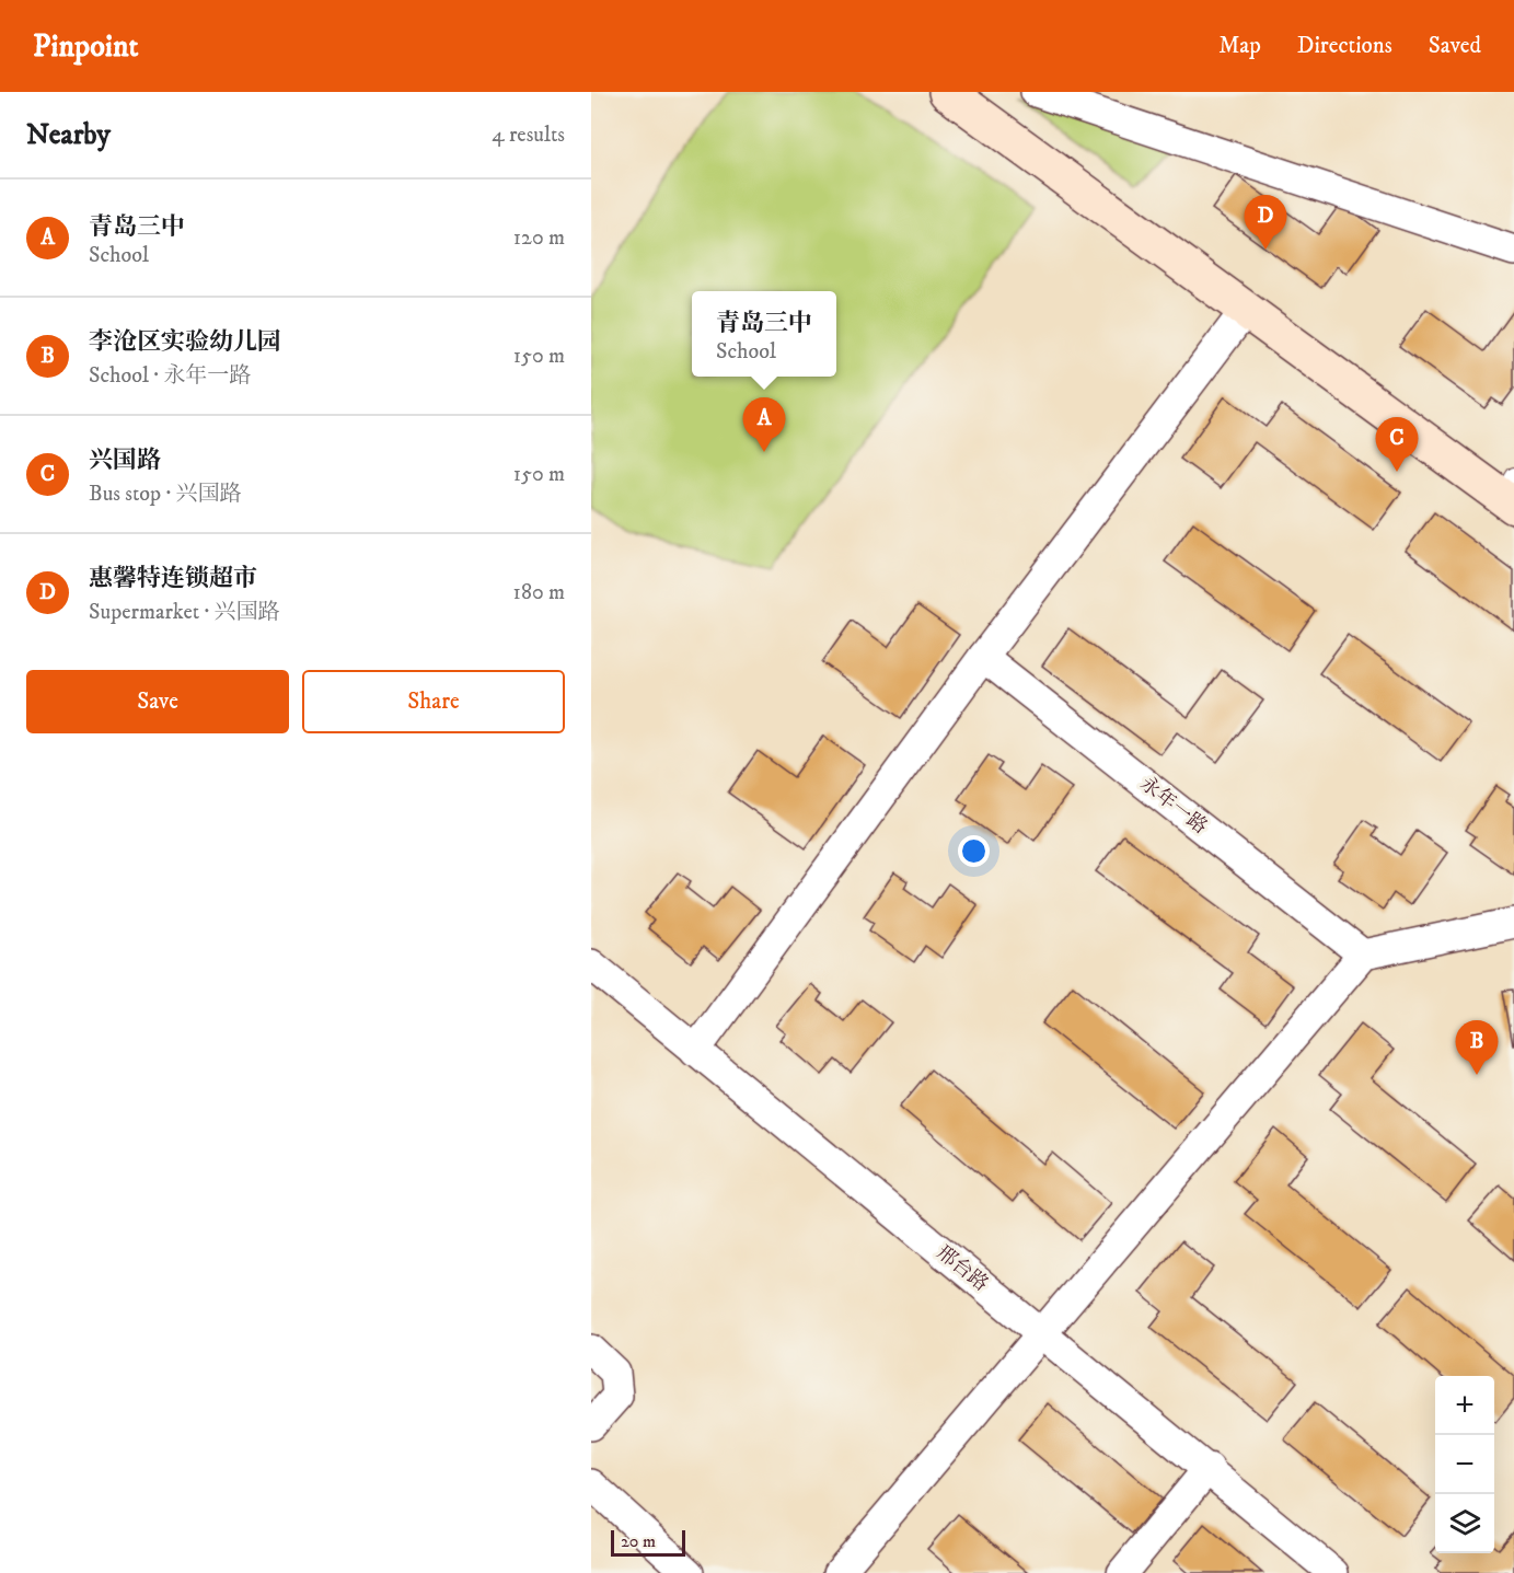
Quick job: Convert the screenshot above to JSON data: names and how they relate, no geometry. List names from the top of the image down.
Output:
{
  "streets": {
    "street": ["永年一路", "邢台路"]
  },
  "scale_bar": "20 m",
  "page": {
    "header": "Pinpoint",
    "nav": ["Map", "Directions", "Saved"],
    "heading": ["Nearby", "4 results"],
    "list": [
      {
        "mark": "A",
        "name": "青岛三中",
        "note": "School",
        "value": "120 m"
      },
      {
        "mark": "B",
        "name": "李沧区实验幼儿园",
        "note": "School · 永年一路",
        "value": "150 m"
      },
      {
        "mark": "C",
        "name": "兴国路",
        "note": "Bus stop · 兴国路",
        "value": "150 m"
      },
      {
        "mark": "D",
        "name": "惠馨特连锁超市",
        "note": "Supermarket · 兴国路",
        "value": "180 m"
      }
    ],
    "pins": [
      "D",
      "A",
      "C",
      "B"
    ],
    "popup": ["青岛三中", "School"],
    "buttons": ["Save", "Share"],
    "map_buttons": ["+", "−"],
    "scale": "20 m"
  }
}
